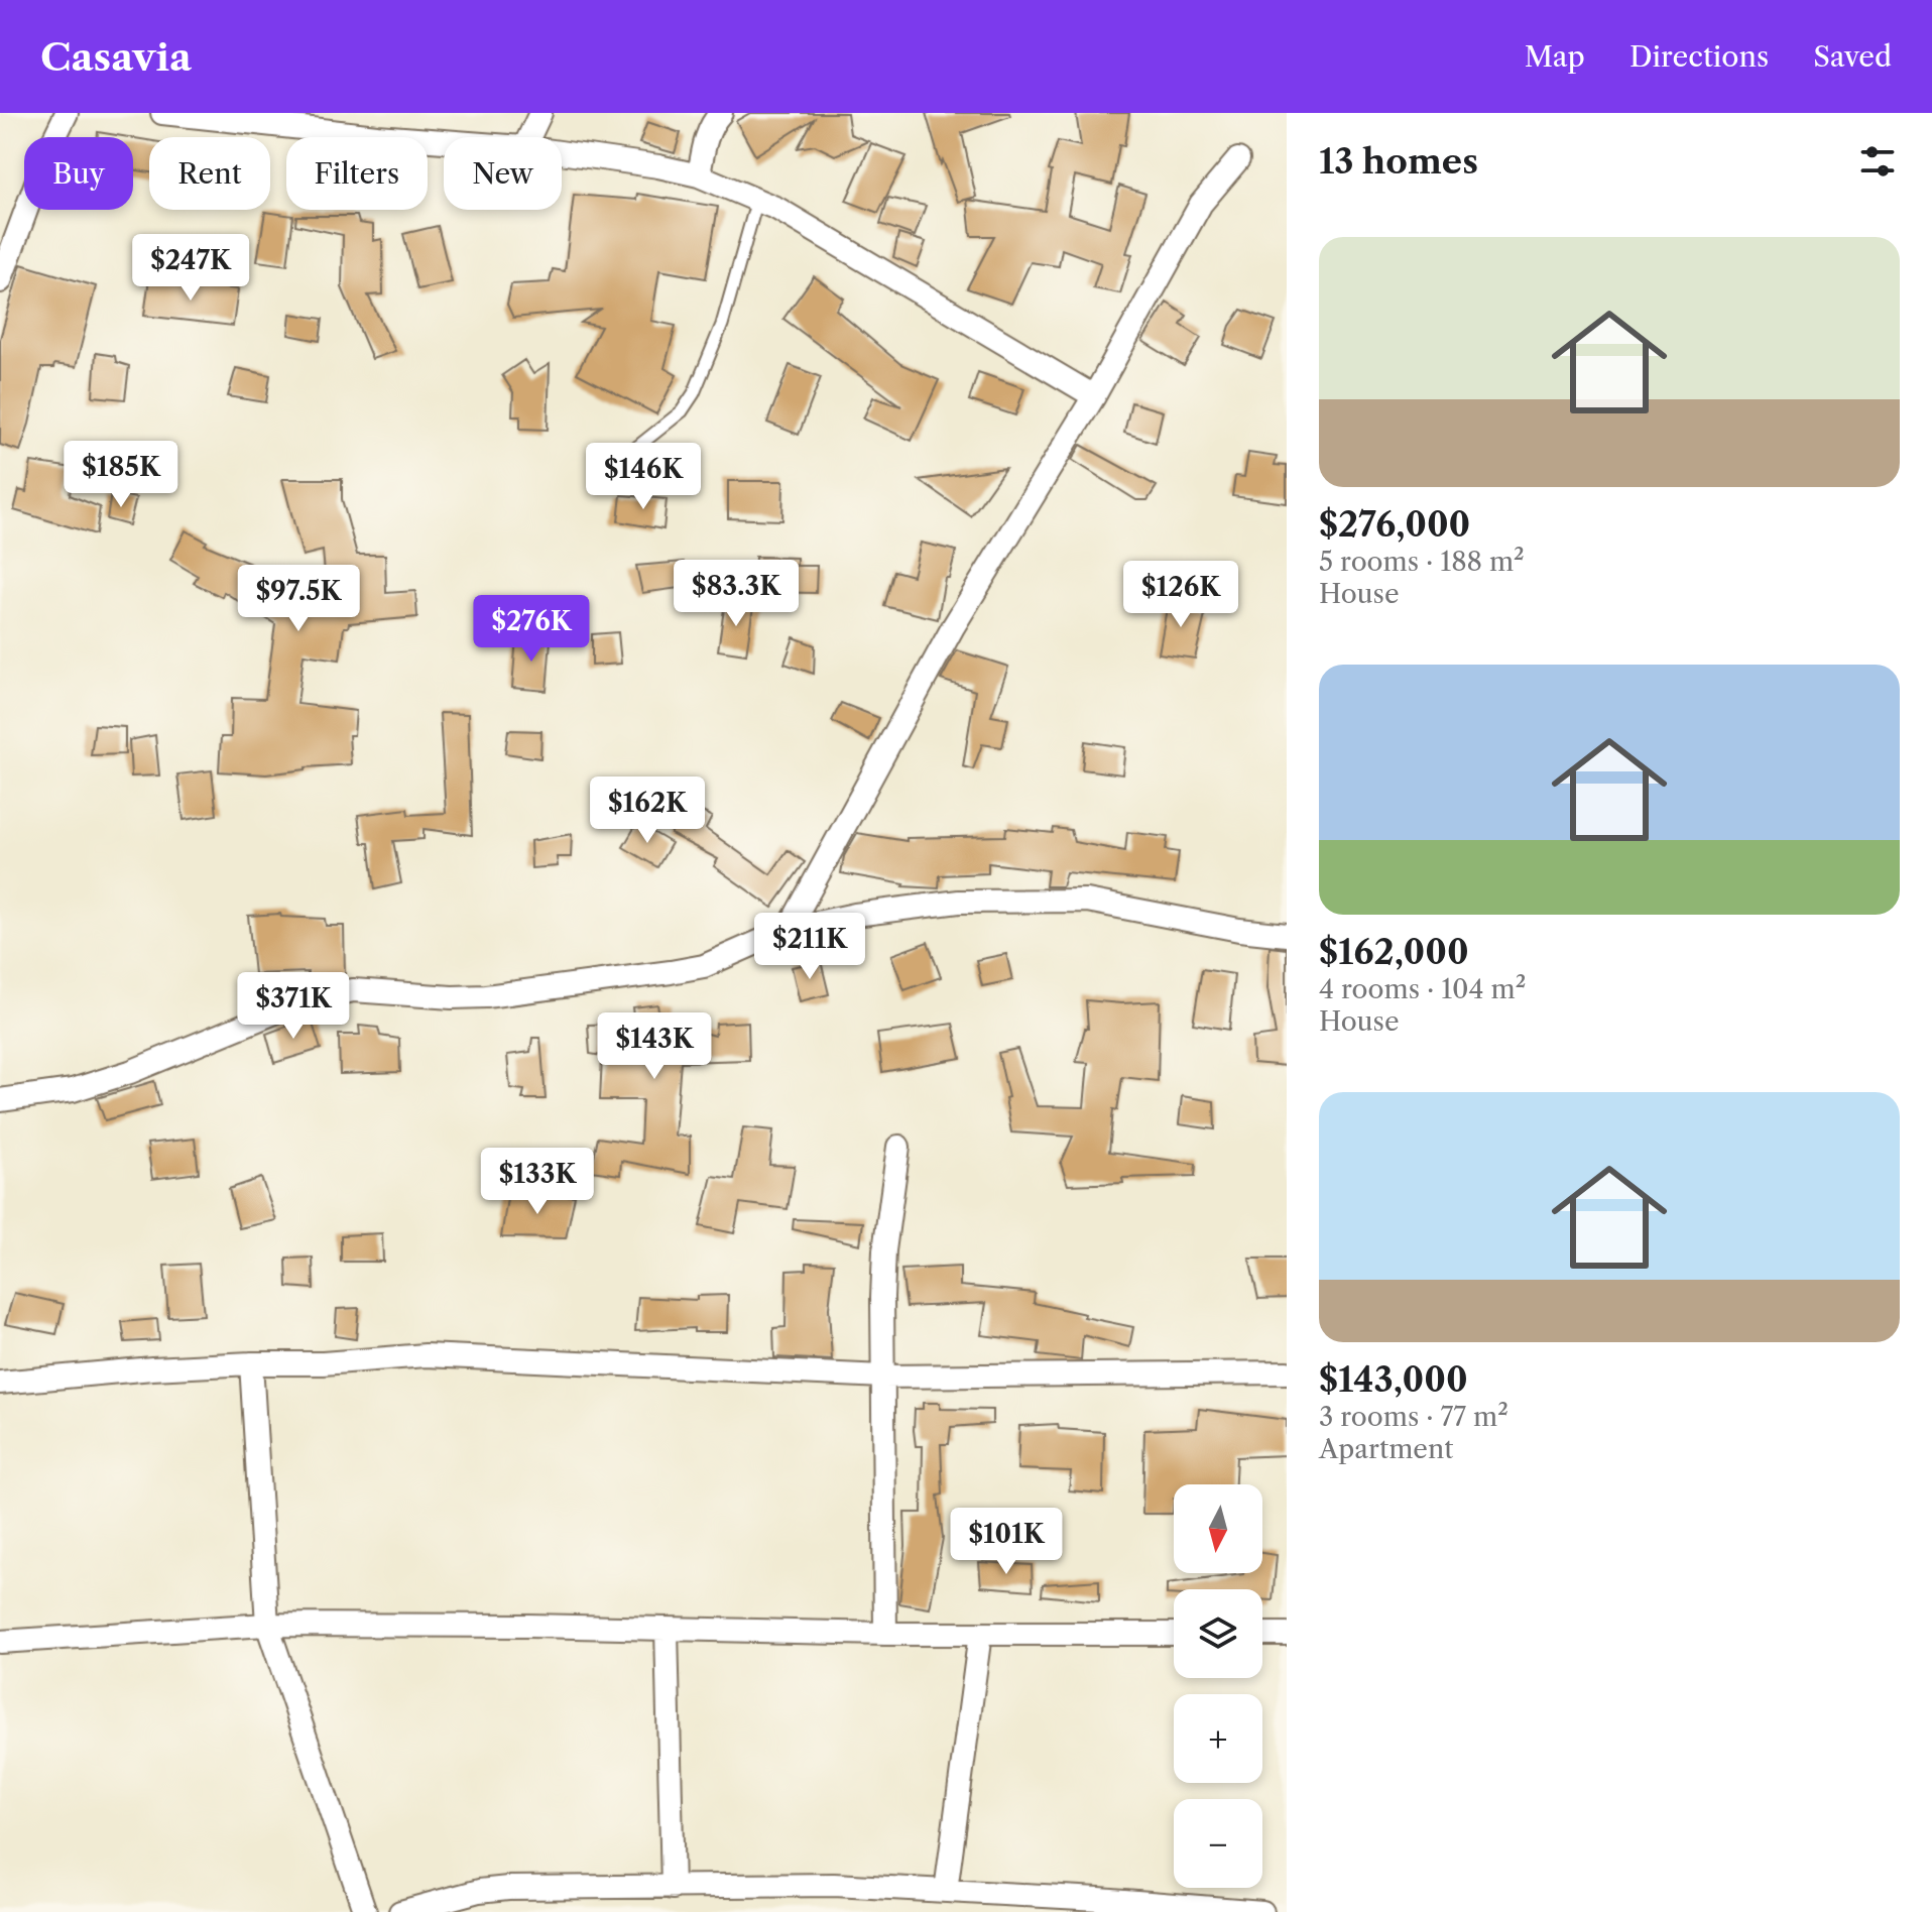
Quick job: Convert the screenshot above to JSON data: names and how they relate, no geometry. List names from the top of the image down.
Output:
{
  "north": "bottom",
  "page": {
    "header": "Casavia",
    "nav": ["Map", "Directions", "Saved"],
    "heading": "13 homes",
    "chip": [
      "Buy",
      "Rent",
      "Filters",
      "New"
    ],
    "list": [
      {
        "name": "$276,000",
        "note": "5 rooms · 188 m² · House"
      },
      {
        "name": "$162,000",
        "note": "4 rooms · 104 m² · House"
      },
      {
        "name": "$143,000",
        "note": "3 rooms · 77 m² · Apartment"
      }
    ],
    "price": [
      "$247K",
      "$185K",
      "$146K",
      "$83.3K",
      "$126K",
      "$97.5K",
      "$276K",
      "$162K",
      "$211K",
      "$371K",
      "$143K",
      "$133K",
      "$101K"
    ],
    "map_buttons": ["+", "−"]
  }
}
